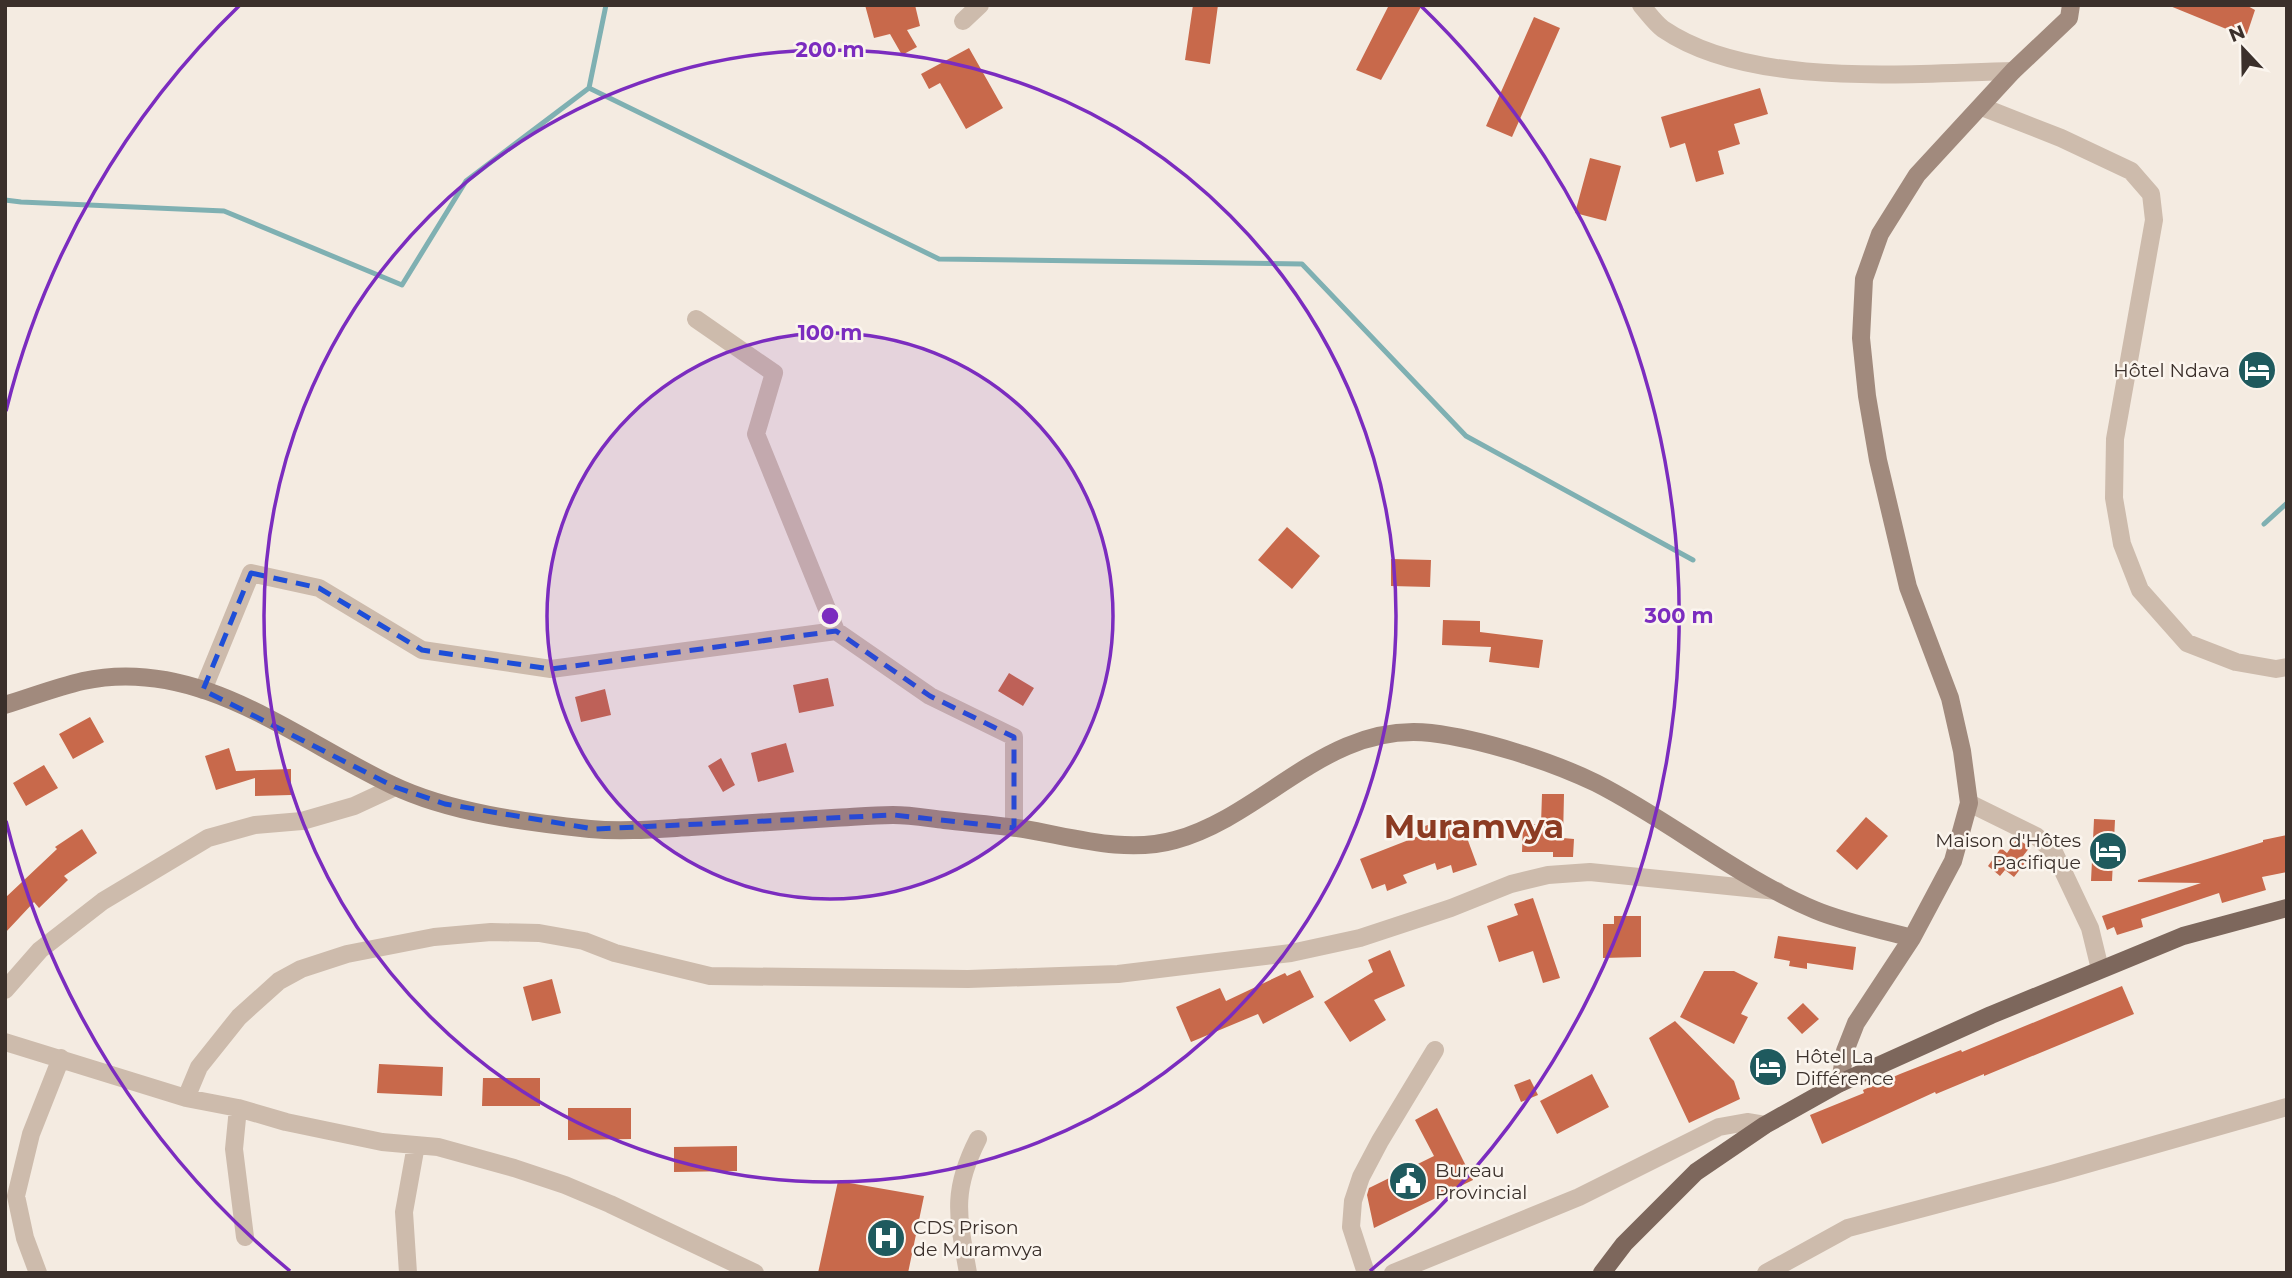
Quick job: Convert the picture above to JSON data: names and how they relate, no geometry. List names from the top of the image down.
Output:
{
  "districts": ["Muramvya"],
  "places": {
    "hotel": ["Hôtel Ndava", "Maison d'Hôtes Pacifique", "Hôtel La Différence"],
    "public building": ["Bureau Provincial"],
    "hospital": ["CDS Prison de Muramvya"]
  },
  "north": "top",
  "rings": ["200 m", "100 m", "300 m"]
}
